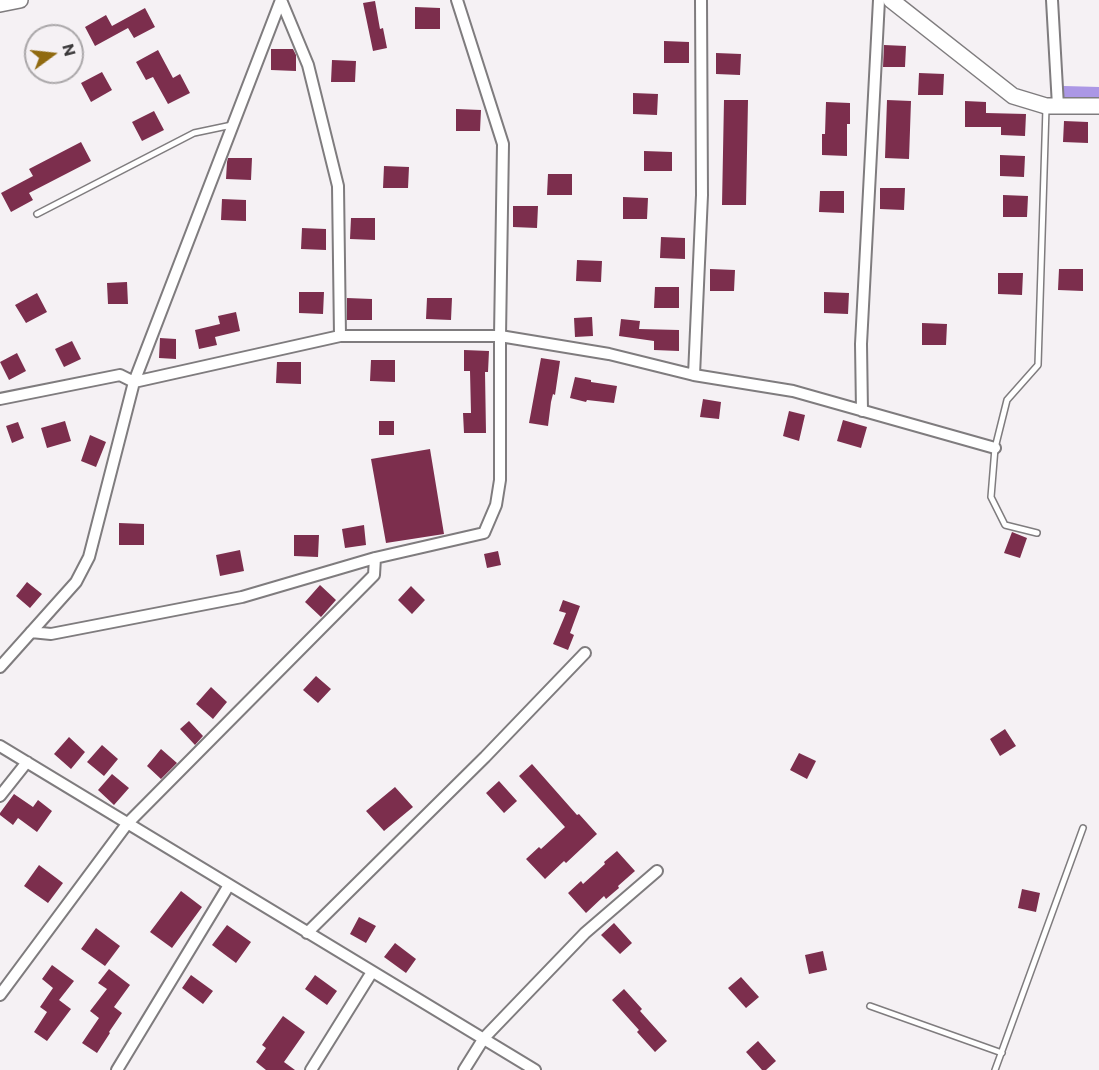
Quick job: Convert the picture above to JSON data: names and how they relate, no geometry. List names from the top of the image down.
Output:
{
  "north": "right"
}
